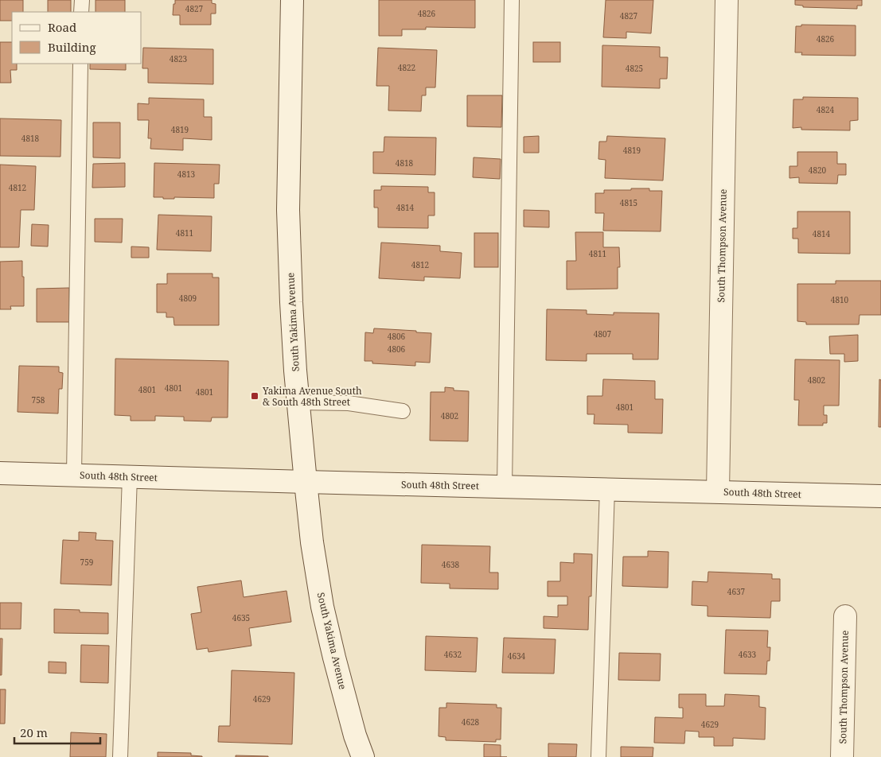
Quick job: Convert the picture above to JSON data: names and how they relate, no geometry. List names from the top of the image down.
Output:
{
  "streets": {
    "main road": ["South Thompson Avenue", "South Yakima Avenue", "South 48th Street"]
  },
  "crossings": [
    ["South Thompson Avenue", "South 48th Street"],
    ["South Yakima Avenue", "South 48th Street"]
  ],
  "places": {
    "transit": ["Yakima Avenue South & South 48th Street"]
  },
  "house_numbers": [
    "4827",
    "4826",
    "4827",
    "4826",
    "4823",
    "4822",
    "4825",
    "4824",
    "4819",
    "4818",
    "4819",
    "4818",
    "4820",
    "4813",
    "4812",
    "4815",
    "4814",
    "4811",
    "4814",
    "4811",
    "4812",
    "4809",
    "4810",
    "4807",
    "4806",
    "4806",
    "4802",
    "4801",
    "4801",
    "4801",
    "758",
    "4801",
    "4802",
    "759",
    "4638",
    "4637",
    "4635",
    "4632",
    "4633",
    "4634",
    "4629",
    "4628",
    "4629"
  ],
  "legend": ["Road", "Building"],
  "scale_bar": "20 m"
}
